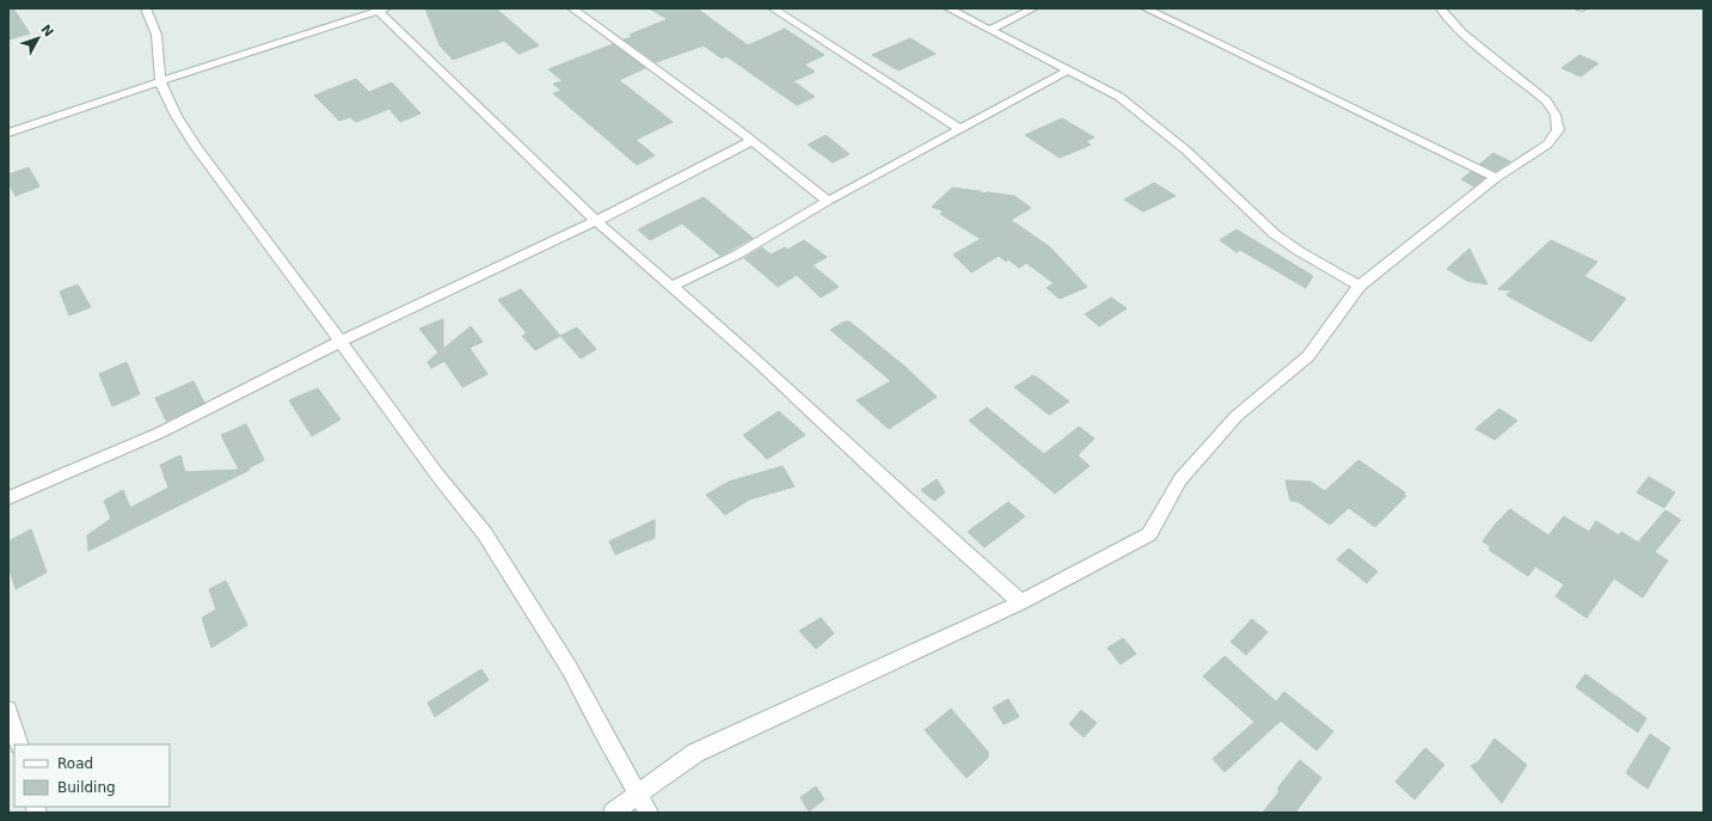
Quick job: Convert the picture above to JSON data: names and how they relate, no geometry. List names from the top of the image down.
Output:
{
  "legend": ["Road", "Building"],
  "north": "top right"
}
